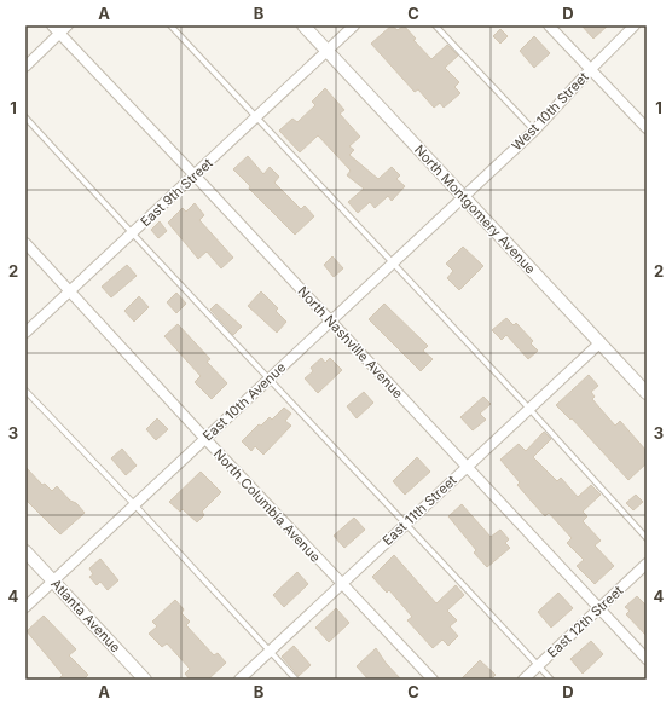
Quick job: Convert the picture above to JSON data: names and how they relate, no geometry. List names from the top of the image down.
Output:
{
  "streets": {
    "street": [
      "West 10th Street",
      "East 9th Street",
      "North Montgomery Avenue",
      "North Nashville Avenue",
      "East 10th Avenue",
      "North Columbia Avenue",
      "East 11th Street",
      "Atlanta Avenue",
      "East 12th Street"
    ]
  },
  "crossings": [
    ["West 10th Street", "North Montgomery Avenue"],
    ["West 10th Street", "East 10th Avenue"],
    ["East 9th Street", "North Montgomery Avenue"],
    ["East 9th Street", "North Nashville Avenue"],
    ["East 9th Street", "North Columbia Avenue"],
    ["North Montgomery Avenue", "East 10th Avenue"],
    ["North Montgomery Avenue", "East 11th Street"],
    ["North Nashville Avenue", "East 10th Avenue"],
    ["North Nashville Avenue", "East 11th Street"],
    ["North Nashville Avenue", "East 12th Street"],
    ["East 10th Avenue", "North Columbia Avenue"],
    ["East 10th Avenue", "Atlanta Avenue"],
    ["North Columbia Avenue", "East 11th Street"]
  ],
  "grid": {
    "columns": [
      "A",
      "B",
      "C",
      "D"
    ],
    "rows": [
      "1",
      "2",
      "3",
      "4"
    ]
  }
}
